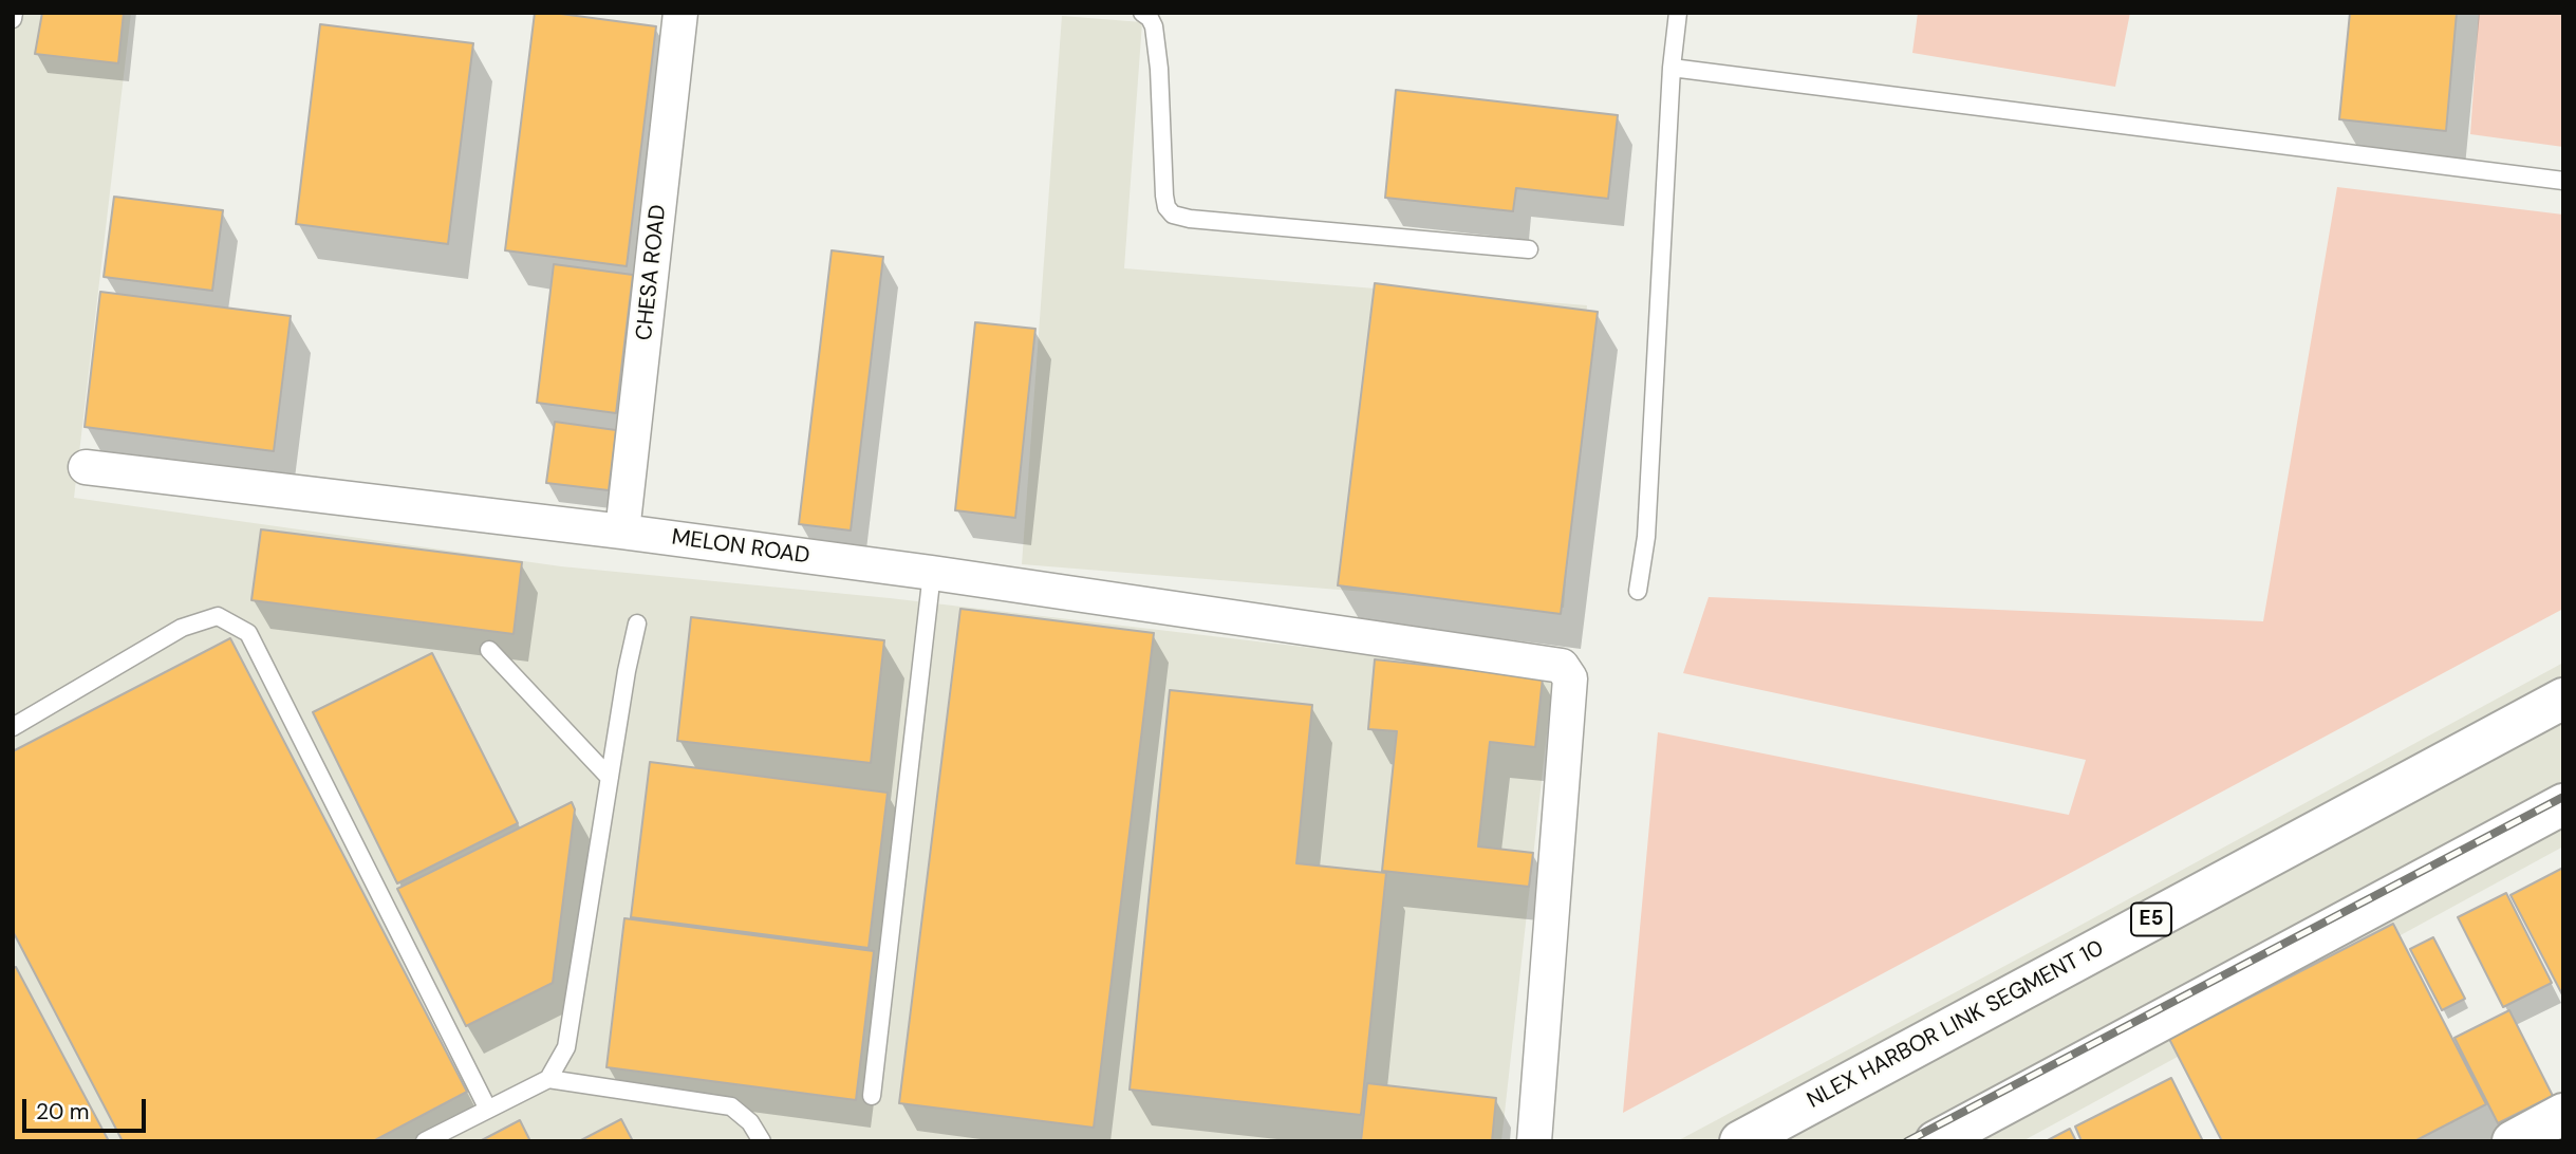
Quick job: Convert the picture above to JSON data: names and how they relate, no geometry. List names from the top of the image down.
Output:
{
  "streets": {
    "main road": ["E5", "NLEX HARBOR LINK SEGMENT 10"],
    "street": ["CHESA ROAD", "MELON ROAD"]
  },
  "crossings": [
    ["CHESA ROAD", "MELON ROAD"]
  ],
  "scale_bar": "20 m"
}
